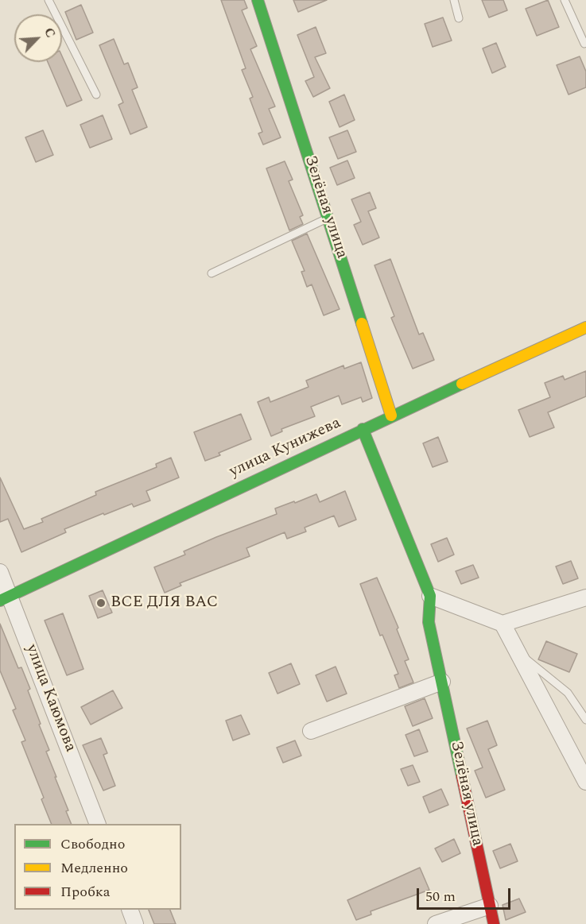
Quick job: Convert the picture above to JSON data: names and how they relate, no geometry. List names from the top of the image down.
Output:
{
  "streets": {
    "street": ["Зелёная улица", "улица Кунижева", "улица Каюмова"]
  },
  "crossings": [
    ["Зелёная улица", "улица Кунижева"],
    ["улица Кунижева", "улица Каюмова"]
  ],
  "places": ["ВСЕ ДЛЯ ВАС"],
  "legend": ["Свободно", "Медленно", "Пробка"],
  "scale_bar": "50 m",
  "north": "top right"
}
